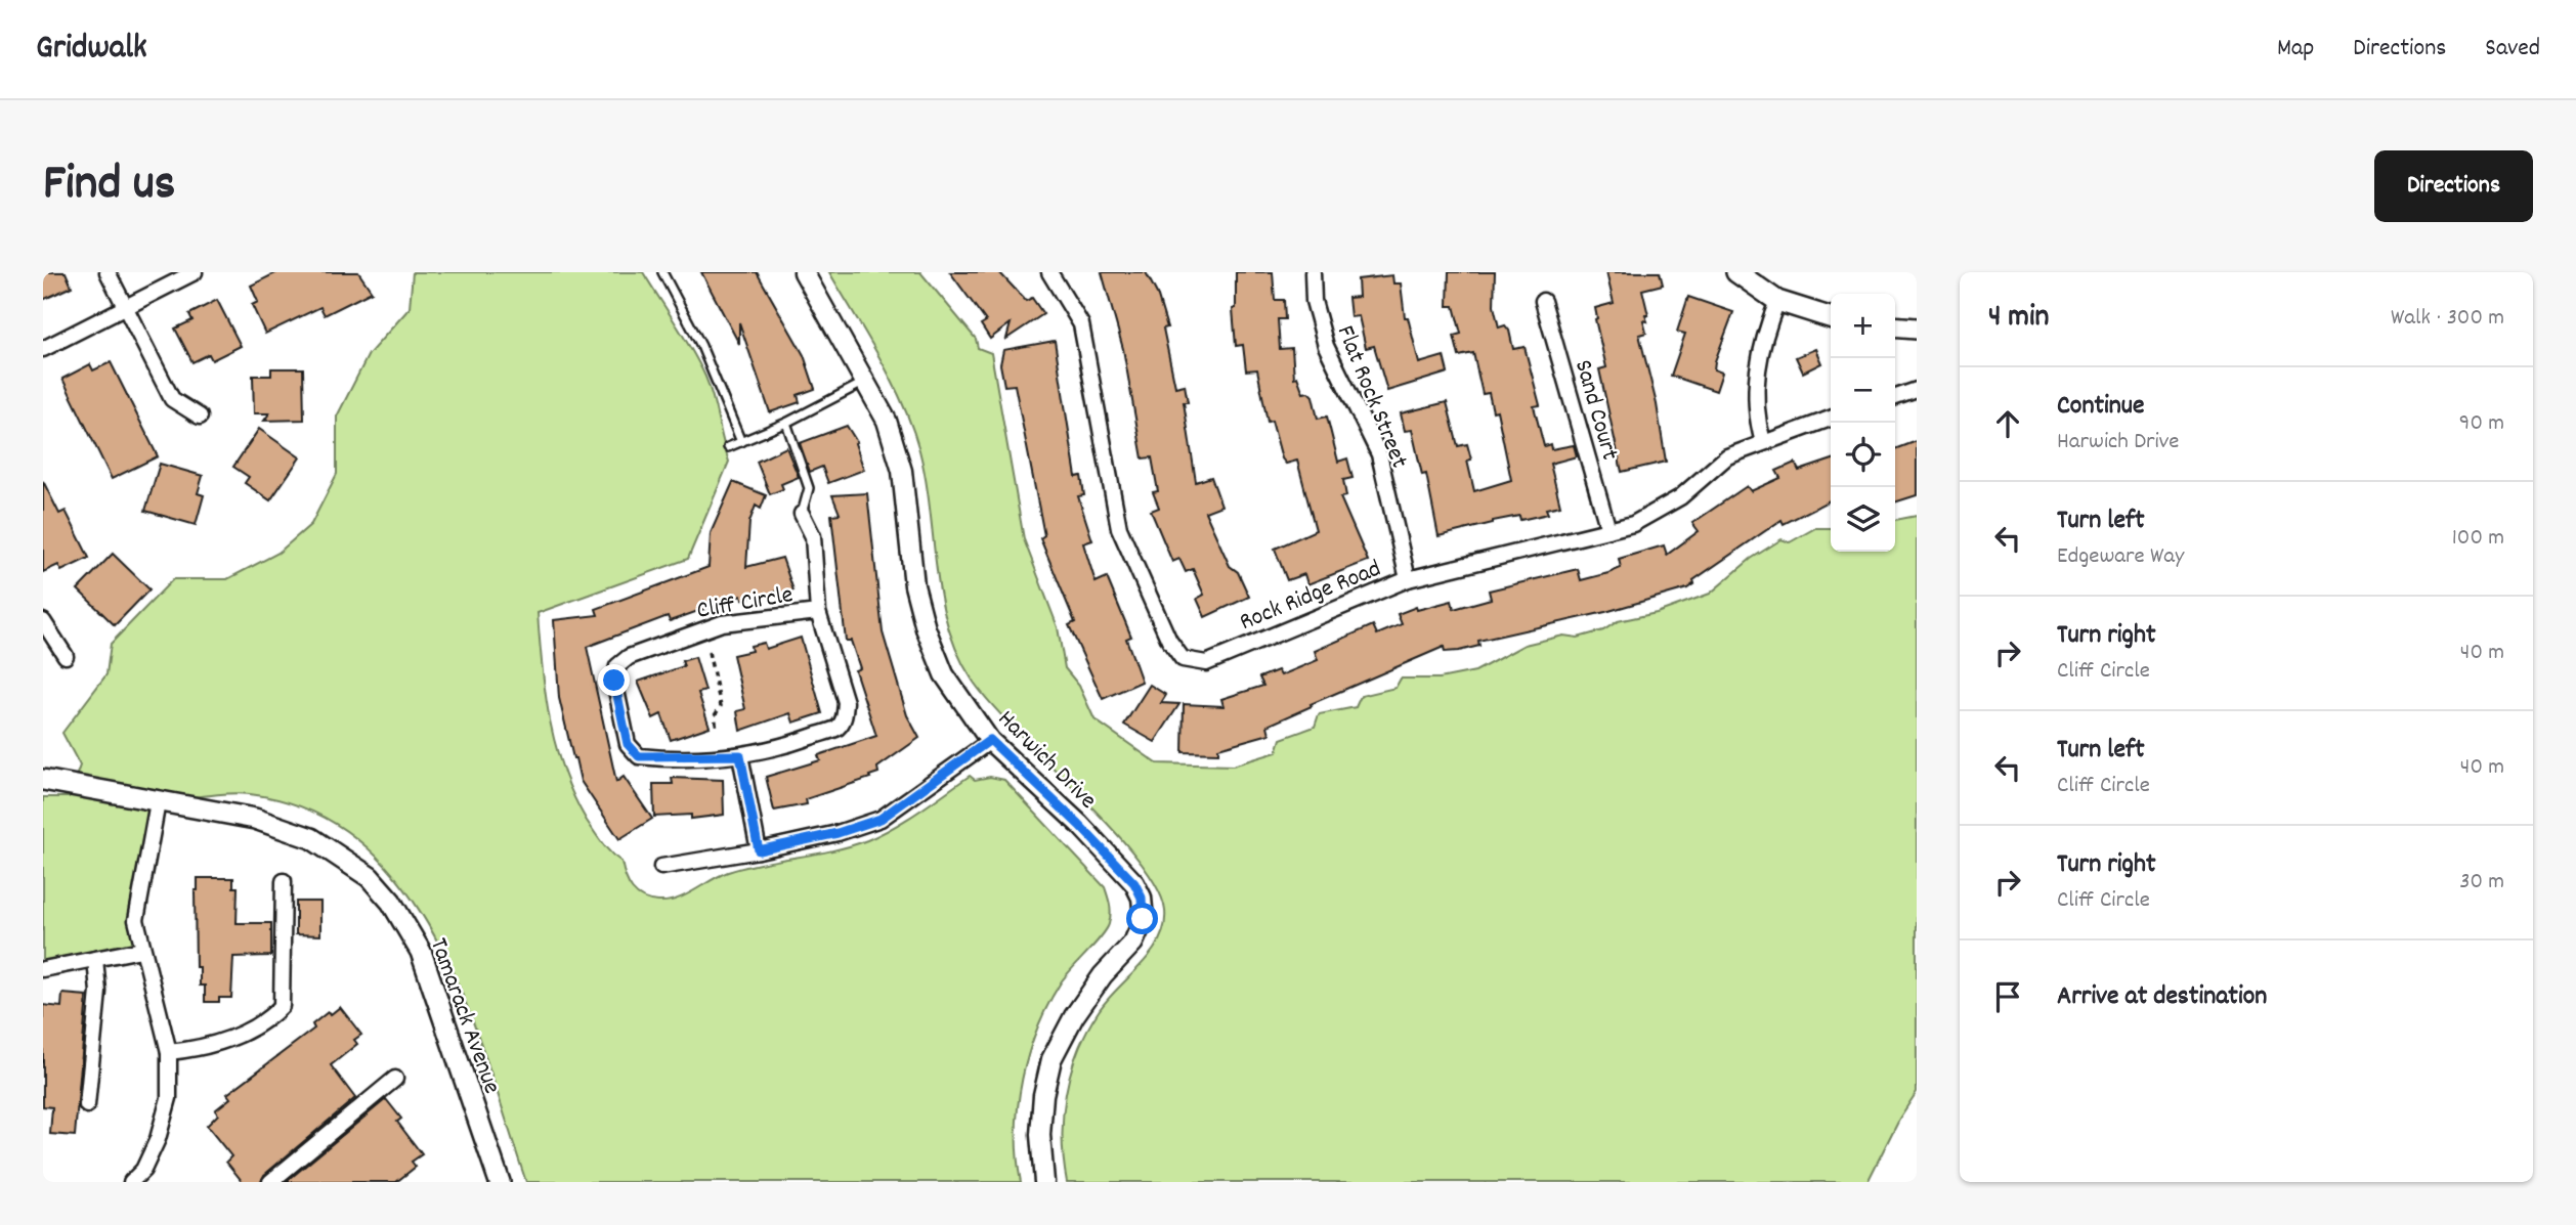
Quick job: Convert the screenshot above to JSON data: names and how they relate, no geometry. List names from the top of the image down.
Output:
{
  "streets": {
    "main road": ["Tamarack Avenue"],
    "street": [
      "Flat Rock Street",
      "Sand Court",
      "Rock Ridge Road",
      "Cliff Circle",
      "Harwich Drive"
    ]
  },
  "crossings": [
    ["Flat Rock Street", "Rock Ridge Road"],
    ["Sand Court", "Rock Ridge Road"]
  ],
  "page": {
    "header": "Gridwalk",
    "nav": ["Map", "Directions", "Saved"],
    "title": "Find us",
    "buttons": "Directions",
    "heading": ["4 min", "Walk · 300 m"],
    "map_buttons": ["+", "−"],
    "list": [
      ["Continue", "Harwich Drive", "90 m"],
      ["Turn left", "Edgeware Way", "100 m"],
      ["Turn right", "Cliff Circle", "40 m"],
      ["Turn left", "Cliff Circle", "40 m"],
      ["Turn right", "Cliff Circle", "30 m"],
      "Arrive at destination"
    ]
  }
}
